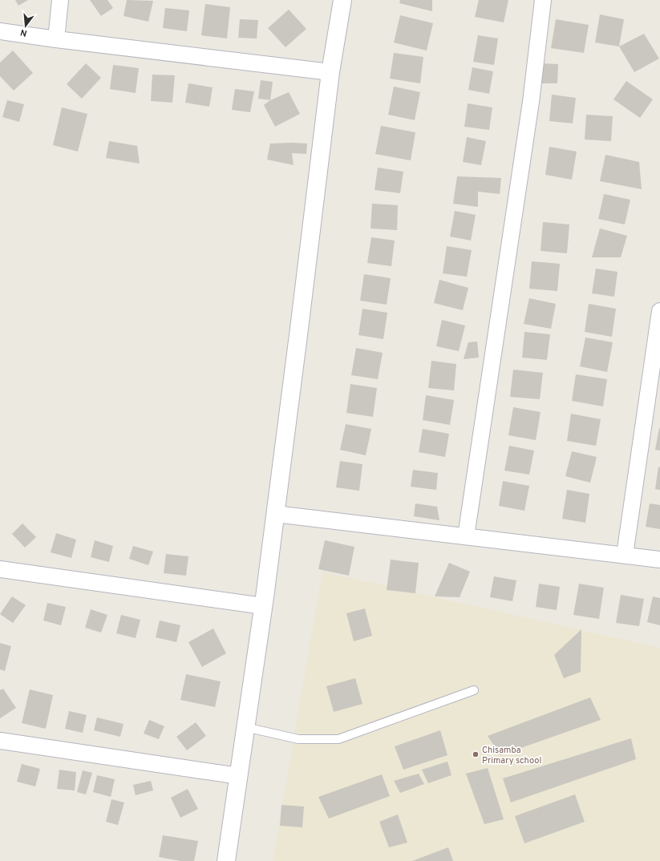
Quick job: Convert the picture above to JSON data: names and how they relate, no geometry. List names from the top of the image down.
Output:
{
  "places": ["Chisamba Primary school"],
  "north": "bottom"
}
